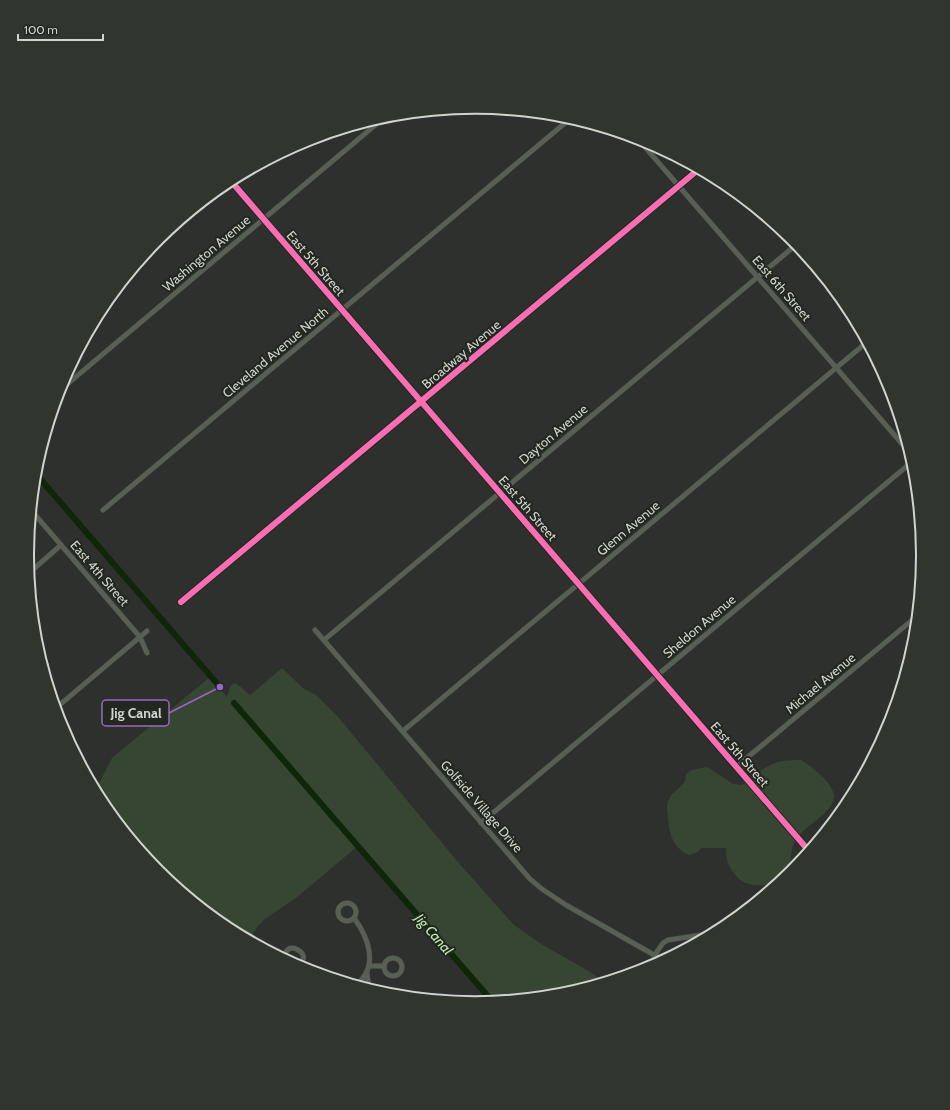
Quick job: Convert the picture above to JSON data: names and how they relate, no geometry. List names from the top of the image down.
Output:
{
  "streets": {
    "street": [
      "Washington Avenue",
      "East 5th Street",
      "East 6th Street",
      "Cleveland Avenue North",
      "Broadway Avenue",
      "Dayton Avenue",
      "Glenn Avenue",
      "East 4th Street",
      "Sheldon Avenue",
      "Michael Avenue",
      "Golfside Village Drive"
    ]
  },
  "crossings": [
    ["Washington Avenue", "East 5th Street"],
    ["East 5th Street", "Cleveland Avenue North"],
    ["East 5th Street", "Broadway Avenue"],
    ["East 5th Street", "Dayton Avenue"],
    ["East 5th Street", "Glenn Avenue"],
    ["East 5th Street", "Sheldon Avenue"],
    ["East 5th Street", "Michael Avenue"],
    ["East 6th Street", "Broadway Avenue"],
    ["East 6th Street", "Dayton Avenue"],
    ["East 6th Street", "Glenn Avenue"],
    ["Dayton Avenue", "Golfside Village Drive"],
    ["Glenn Avenue", "Golfside Village Drive"],
    ["Sheldon Avenue", "Golfside Village Drive"]
  ],
  "water": ["Jig Canal"],
  "places": ["Jig Canal"],
  "scale_bar": "100 m"
}
